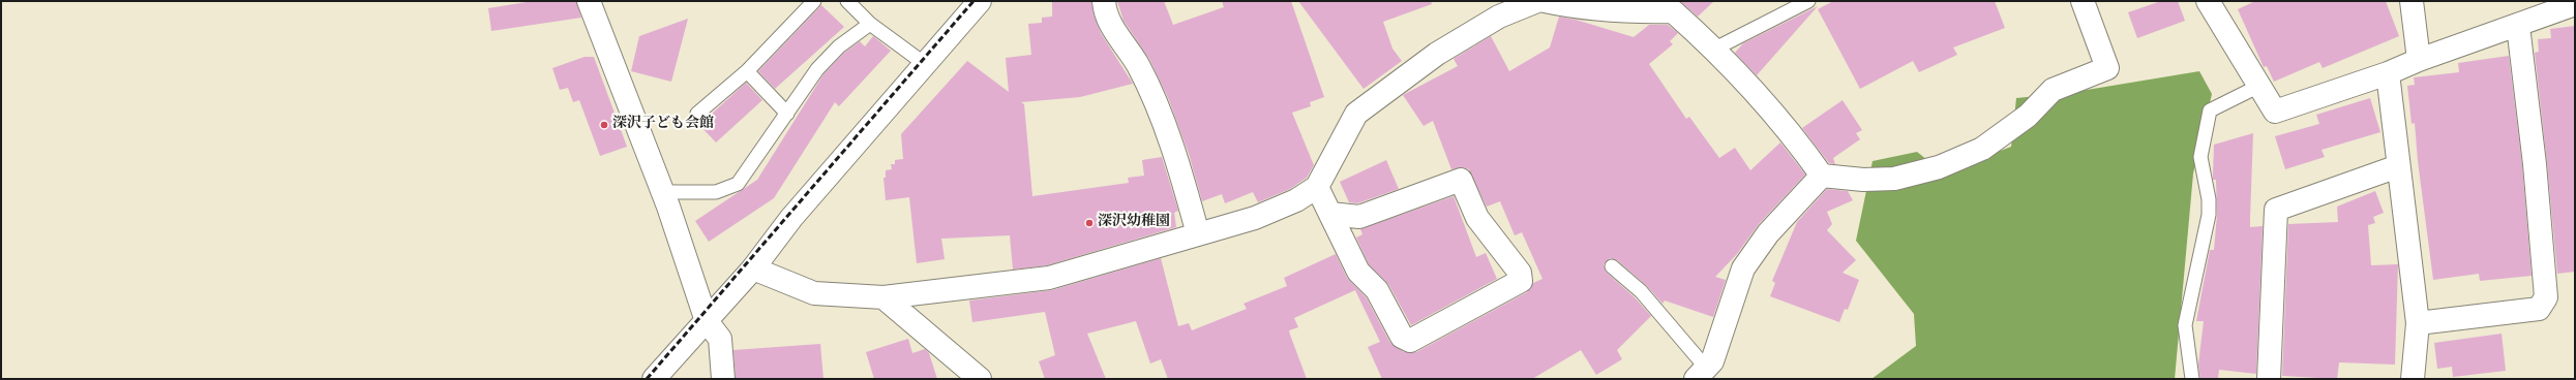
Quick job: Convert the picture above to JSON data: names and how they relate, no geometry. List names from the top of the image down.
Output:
{
  "places": ["深沢子ども会館", "深沢幼稚園"]
}
